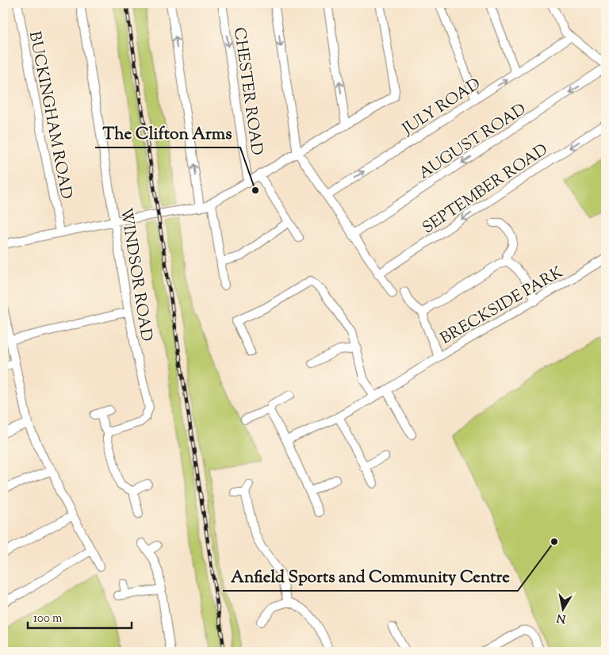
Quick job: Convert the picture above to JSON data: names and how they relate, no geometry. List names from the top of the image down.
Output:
{
  "streets": {
    "street": [
      "CHESTER ROAD",
      "JULY ROAD",
      "BUCKINGHAM ROAD",
      "AUGUST ROAD",
      "SEPTEMBER ROAD",
      "WINDSOR ROAD",
      "BRECKSIDE PARK"
    ]
  },
  "one_way": ["JULY ROAD", "AUGUST ROAD"],
  "places": ["The Clifton Arms", "Anfield Sports and Community Centre"],
  "scale_bar": "100 m",
  "north": "bottom"
}
